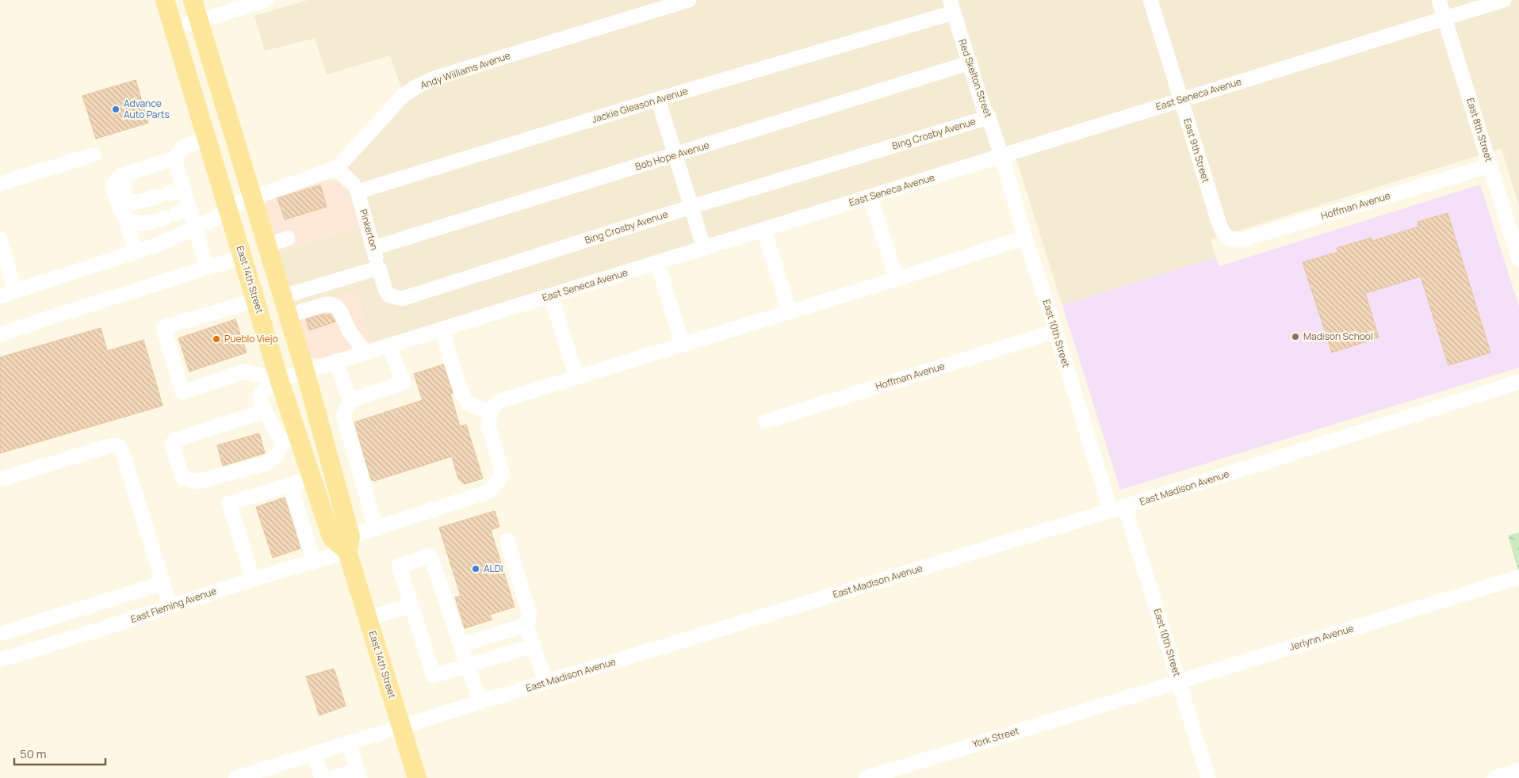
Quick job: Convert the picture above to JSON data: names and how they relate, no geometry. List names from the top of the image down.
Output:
{
  "streets": {
    "main road": ["East 14th Street"],
    "street": [
      "Andy Williams Avenue",
      "Red Skelton Street",
      "East Seneca Avenue",
      "Jackie Gleason Avenue",
      "East 8th Street",
      "Bing Crosby Avenue",
      "East 9th Street",
      "Bob Hope Avenue",
      "Hoffman Avenue",
      "Pinkerton",
      "East 10th Street",
      "East Madison Avenue",
      "East Fleming Avenue",
      "Jerlynn Avenue",
      "York Street"
    ]
  },
  "crossings": [
    ["Andy Williams Avenue", "East 14th Street"],
    ["Red Skelton Street", "East Seneca Avenue"],
    ["Red Skelton Street", "Jackie Gleason Avenue"],
    ["Red Skelton Street", "Bing Crosby Avenue"],
    ["Red Skelton Street", "Bob Hope Avenue"],
    ["Red Skelton Street", "East 10th Street"],
    ["East Seneca Avenue", "East 8th Street"],
    ["East Seneca Avenue", "East 9th Street"],
    ["East Seneca Avenue", "East 14th Street"],
    ["East Seneca Avenue", "East 10th Street"],
    ["Jackie Gleason Avenue", "Pinkerton"],
    ["East 8th Street", "Hoffman Avenue"],
    ["Bing Crosby Avenue", "Pinkerton"],
    ["East 9th Street", "Hoffman Avenue"],
    ["Bob Hope Avenue", "Pinkerton"],
    ["Hoffman Avenue", "East 10th Street"],
    ["East 14th Street", "East Madison Avenue"],
    ["East 14th Street", "East Fleming Avenue"],
    ["East 10th Street", "East Madison Avenue"],
    ["East 10th Street", "Jerlynn Avenue"],
    ["Jerlynn Avenue", "York Street"]
  ],
  "places": [
    "Advance Auto Parts",
    "Madison School",
    "Pueblo Viejo",
    "ALDI"
  ],
  "scale_bar": "50 m"
}
